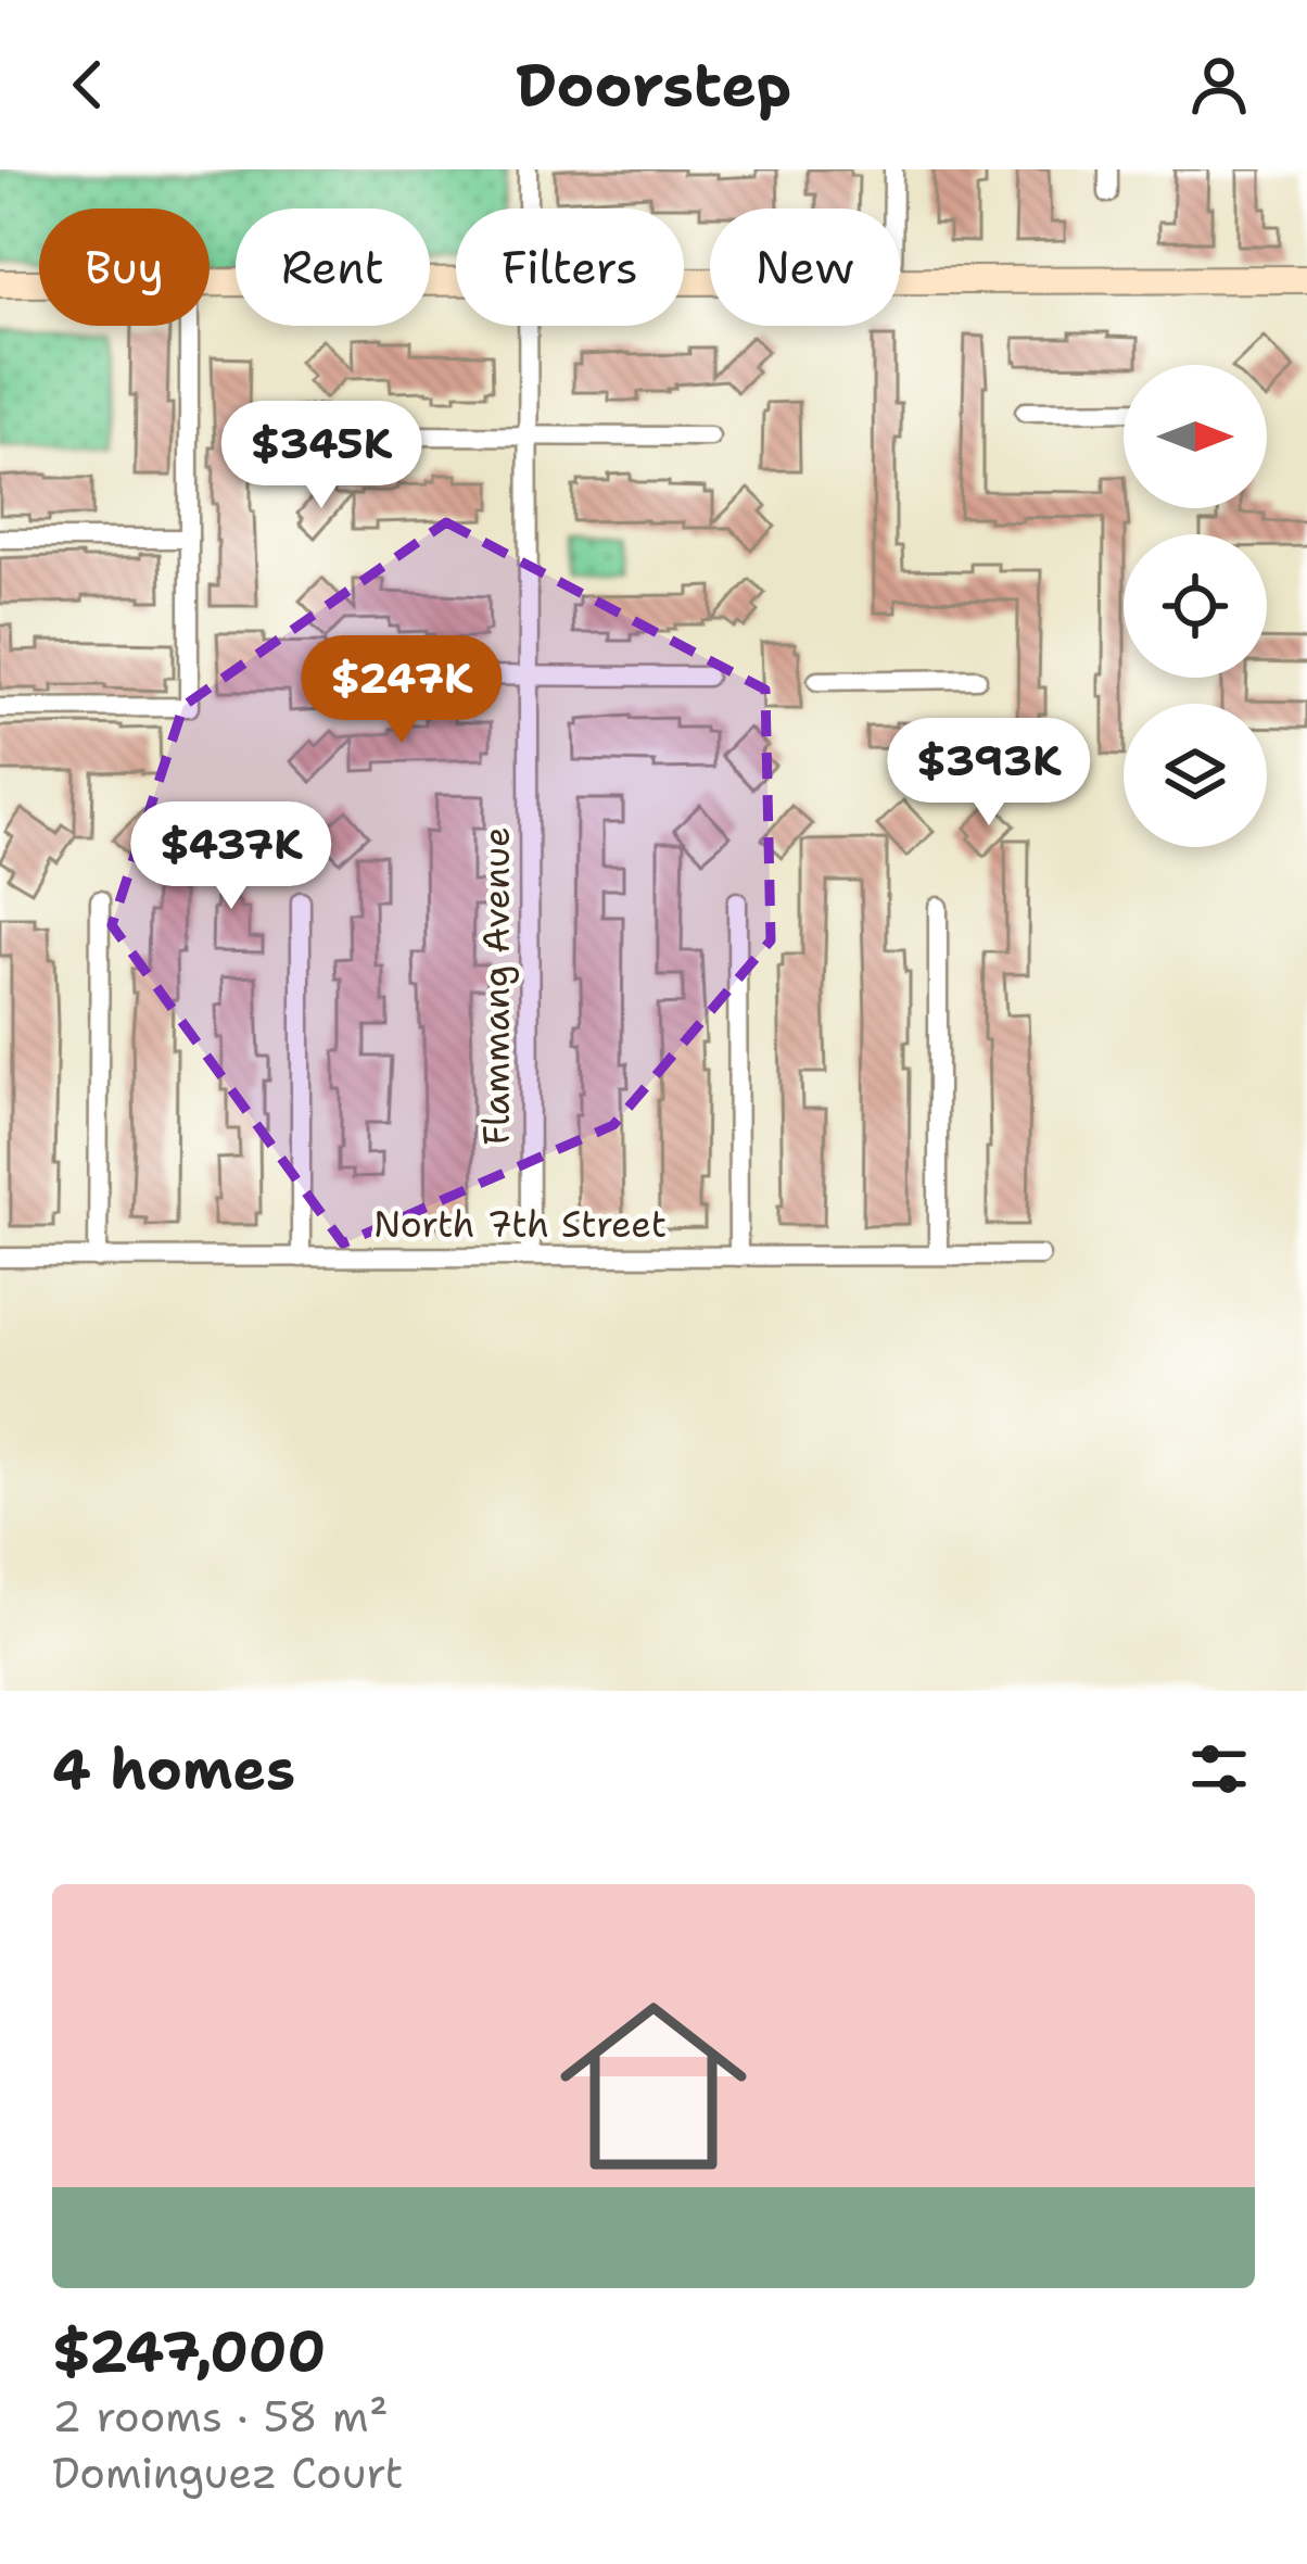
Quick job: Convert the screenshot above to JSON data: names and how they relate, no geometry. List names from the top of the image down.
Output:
{
  "streets": {
    "street": ["Flammang Avenue", "North 7th Street"]
  },
  "crossings": [
    ["Flammang Avenue", "North 7th Street"]
  ],
  "north": "right",
  "page": {
    "header": "Doorstep",
    "chip": [
      "Buy",
      "Rent",
      "Filters",
      "New"
    ],
    "price": [
      "$345K",
      "$247K",
      "$393K",
      "$437K"
    ],
    "heading": "4 homes",
    "list": [
      {
        "name": "$247,000",
        "note": "2 rooms · 58 m² · Dominguez Court"
      }
    ]
  }
}
